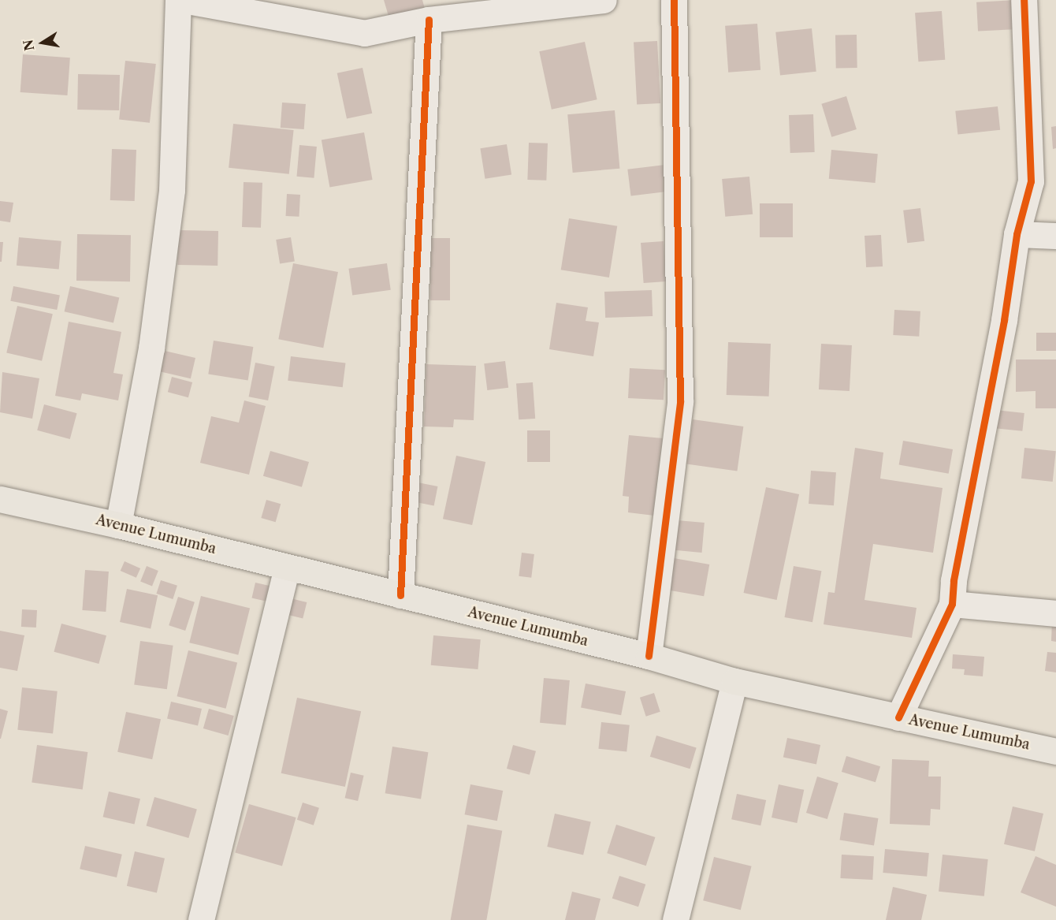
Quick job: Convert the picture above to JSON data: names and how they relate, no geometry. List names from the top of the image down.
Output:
{
  "streets": {
    "main road": ["Avenue Lumumba"]
  },
  "north": "left"
}
